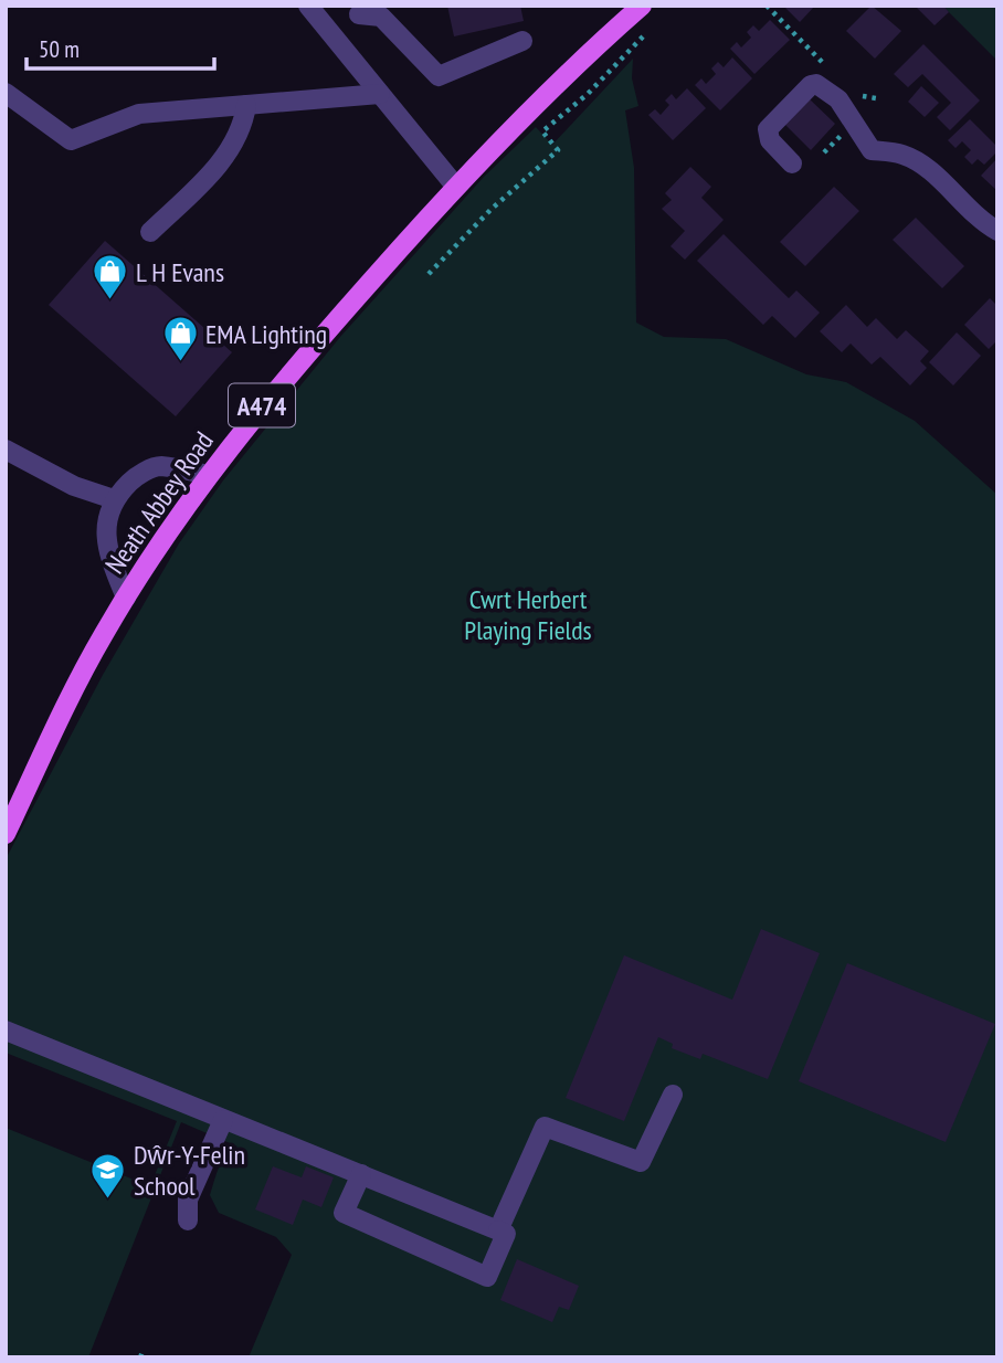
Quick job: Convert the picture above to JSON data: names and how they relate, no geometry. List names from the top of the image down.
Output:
{
  "streets": {
    "main road": ["A474", "Neath Abbey Road"]
  },
  "parks": ["Cwrt Herbert Playing Fields"],
  "places": {
    "shop": ["L H Evans", "EMA Lighting"],
    "school or university": ["Dŵr-Y-Felin School"]
  },
  "scale_bar": "50 m"
}
